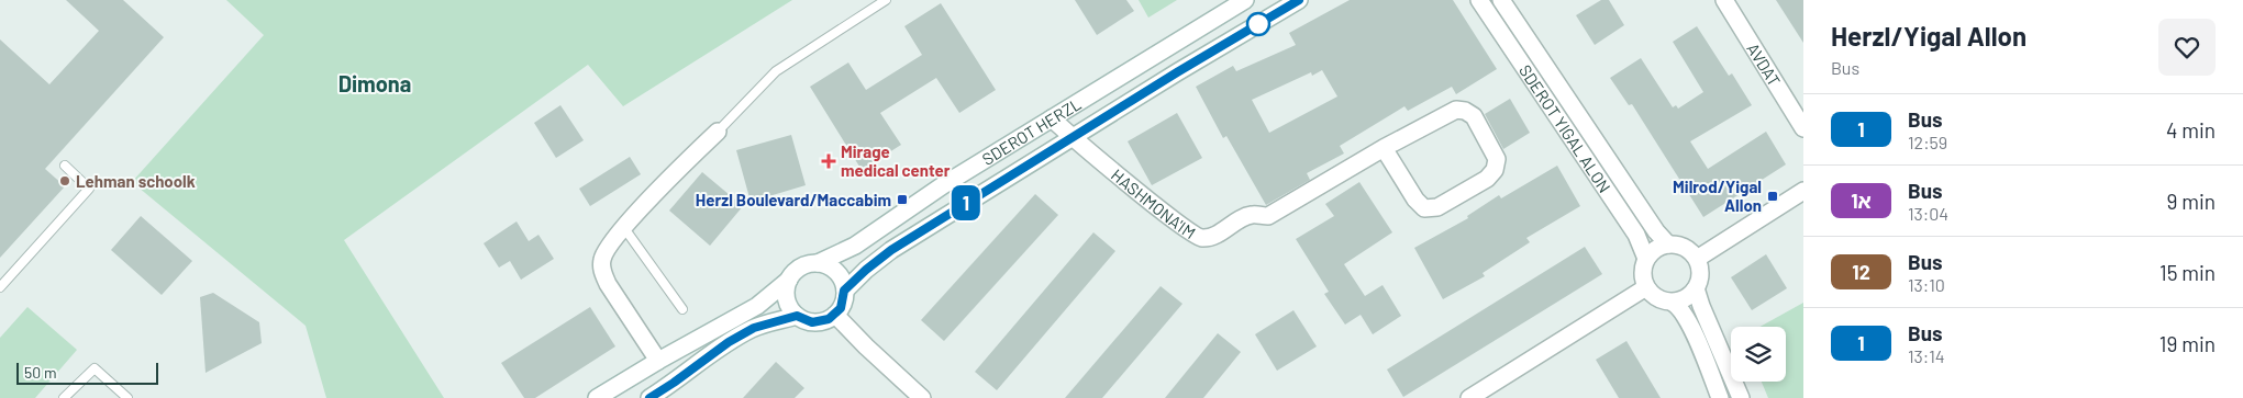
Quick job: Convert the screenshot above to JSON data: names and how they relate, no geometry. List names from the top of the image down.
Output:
{
  "streets": {
    "street": [
      "AVDAT",
      "SDEROT YIGAL ALON",
      "SDEROT HERZL",
      "HASHMONA'IM"
    ]
  },
  "crossings": [
    ["SDEROT HERZL", "HASHMONA'IM"]
  ],
  "districts": ["Dimona"],
  "places": {
    "health": ["Mirage medical center"],
    "other": ["Lehman schoolk"],
    "transit": ["Milrod/Yigal Allon", "Herzl Boulevard/Maccabim"]
  },
  "lines": ["bus line 1"],
  "scale_bar": "50 m",
  "page": {
    "on_map": "1",
    "heading": ["Herzl/Yigal Allon", "Bus"],
    "list": [
      {
        "mark": "1",
        "name": "Bus",
        "note": "12:59",
        "value": "4 min"
      },
      {
        "mark": "1א",
        "name": "Bus",
        "note": "13:04",
        "value": "9 min"
      },
      {
        "mark": "12",
        "name": "Bus",
        "note": "13:10",
        "value": "15 min"
      },
      {
        "mark": "1",
        "name": "Bus",
        "note": "13:14",
        "value": "19 min"
      }
    ],
    "scale": "50 m"
  }
}
